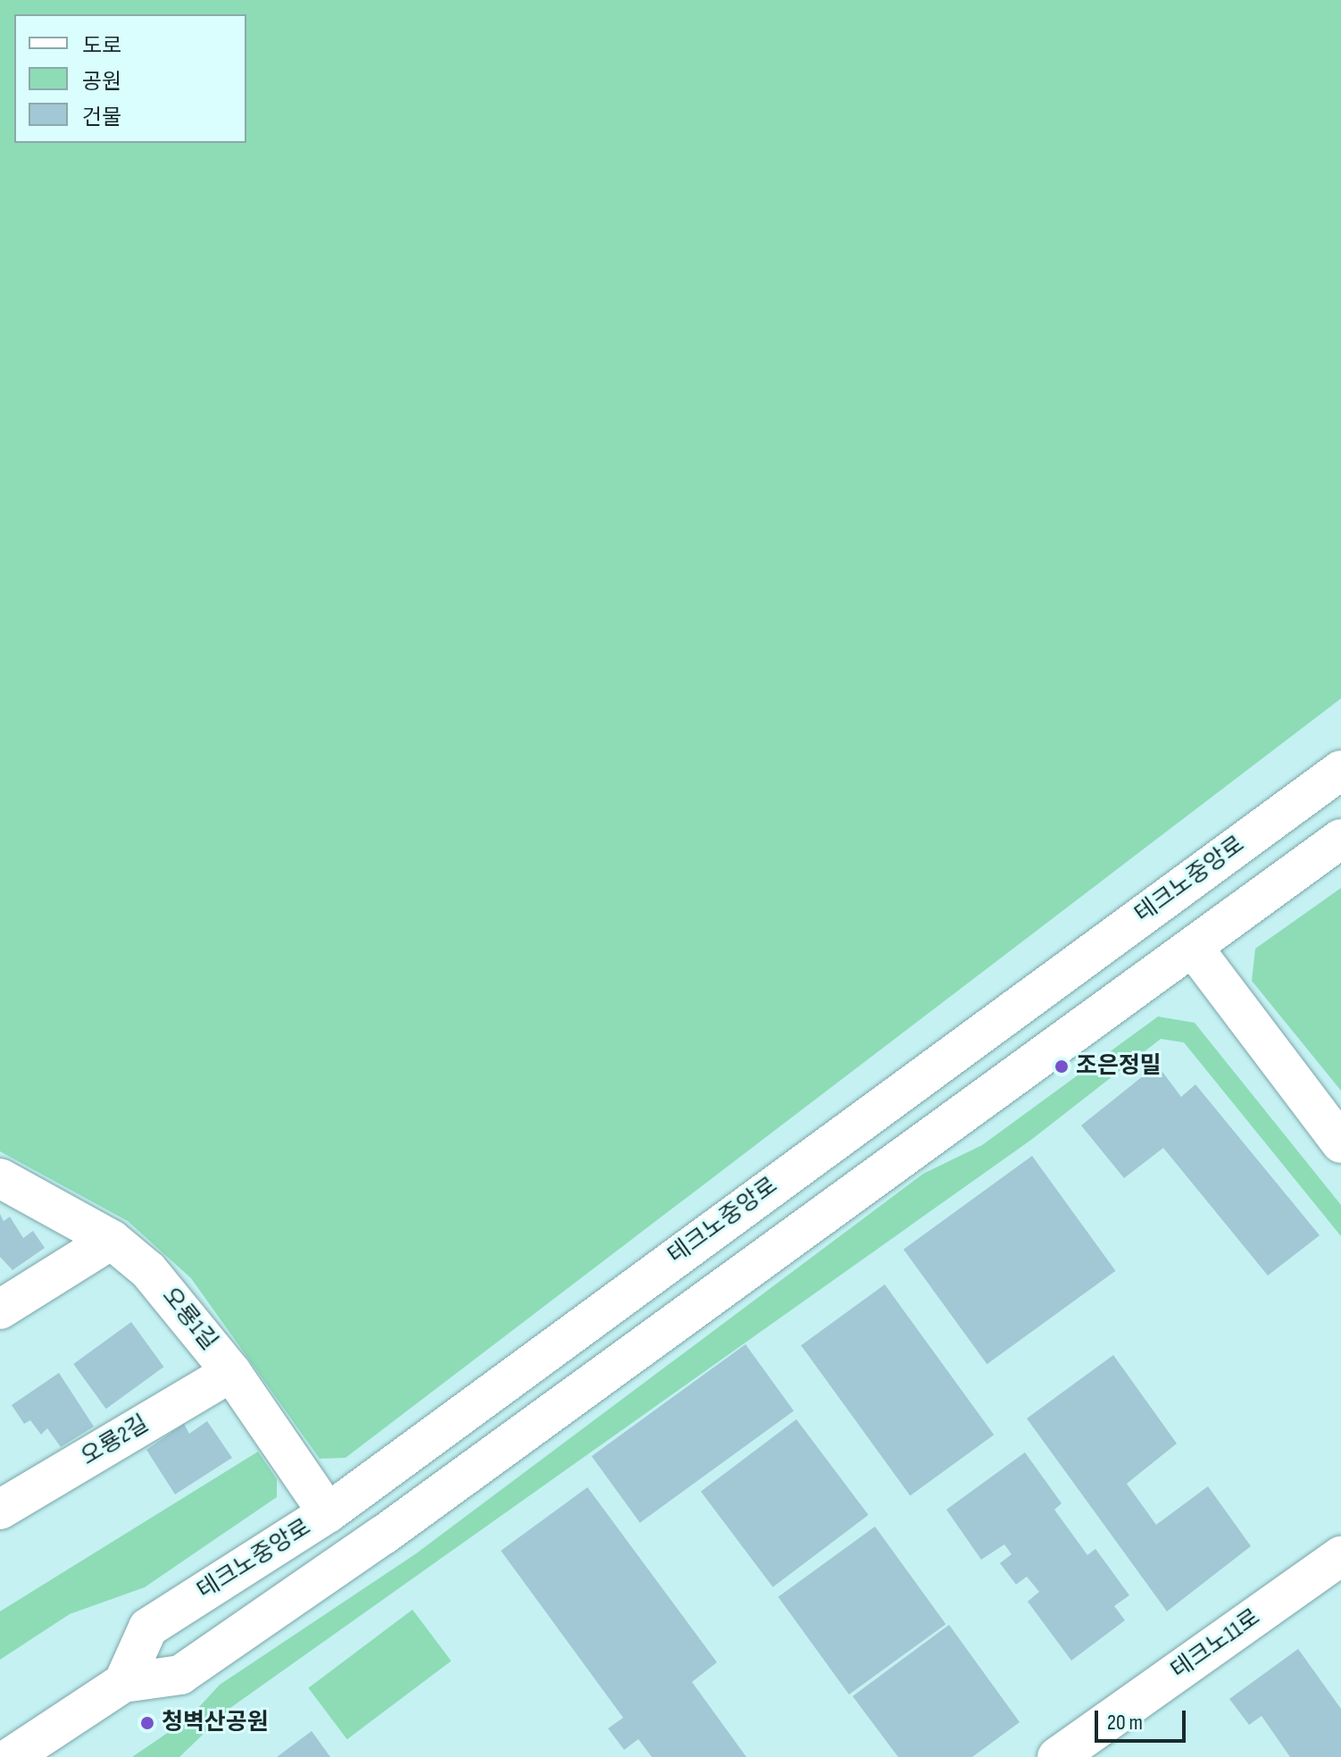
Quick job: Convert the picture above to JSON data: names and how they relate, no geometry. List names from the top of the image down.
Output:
{
  "streets": {
    "main road": [
      "테크노중앙로",
      "오룡1길",
      "오룡2길",
      "테크노11로"
    ]
  },
  "crossings": [
    ["테크노중앙로", "오룡1길"],
    ["오룡1길", "오룡2길"]
  ],
  "places": ["조은정밀", "청벽산공원"],
  "legend": ["도로", "공원", "건물"],
  "scale_bar": "20 m"
}
